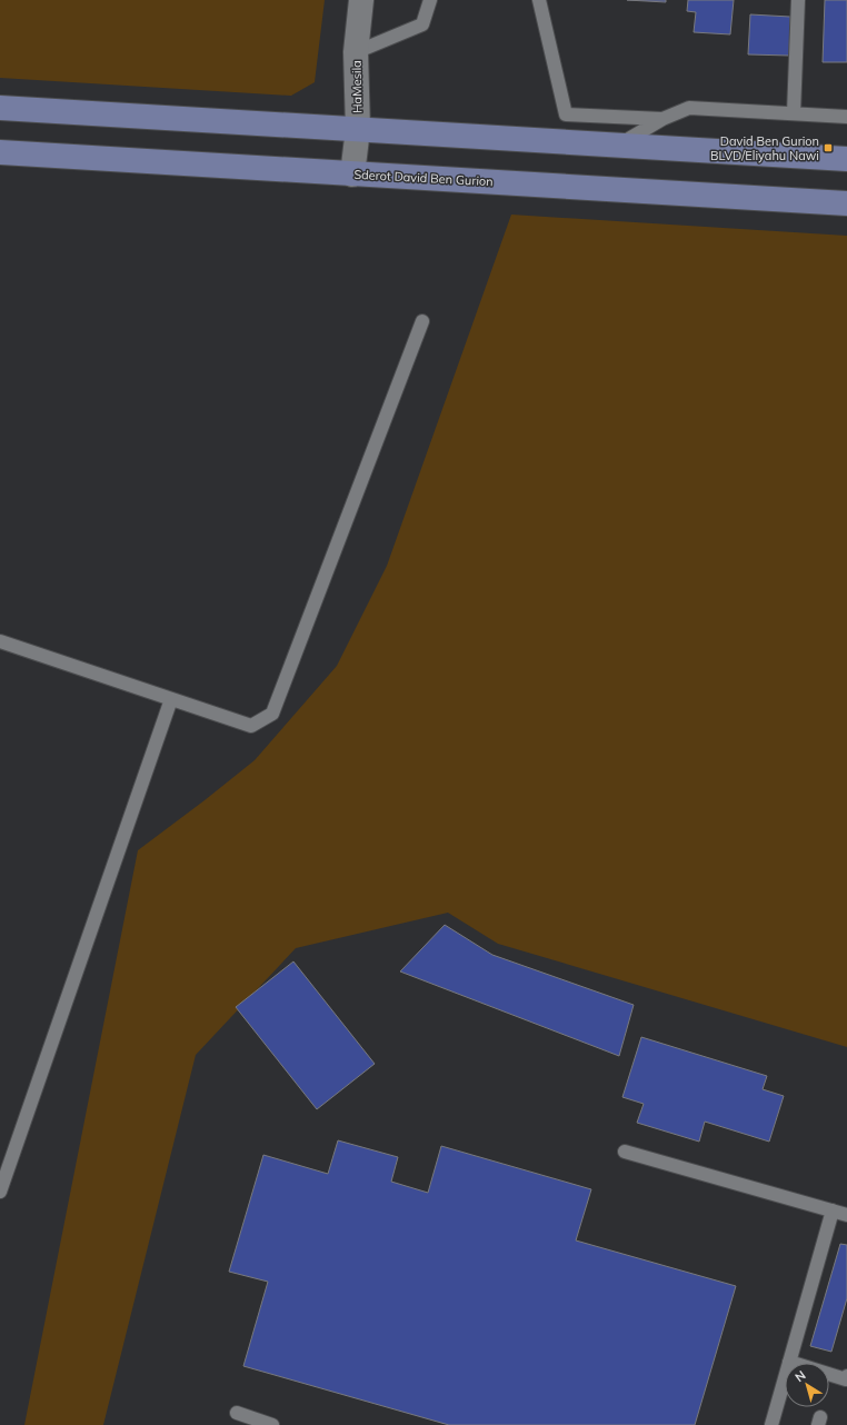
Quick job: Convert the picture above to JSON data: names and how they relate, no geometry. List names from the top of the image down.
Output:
{
  "streets": {
    "main road": ["Sderot David Ben Gurion"],
    "street": ["HaMesila"]
  },
  "crossings": [
    ["HaMesila", "Sderot David Ben Gurion"]
  ],
  "places": {
    "transit": ["David Ben Gurion BLVD/Eliyahu Nawi"]
  },
  "north": "top left"
}
